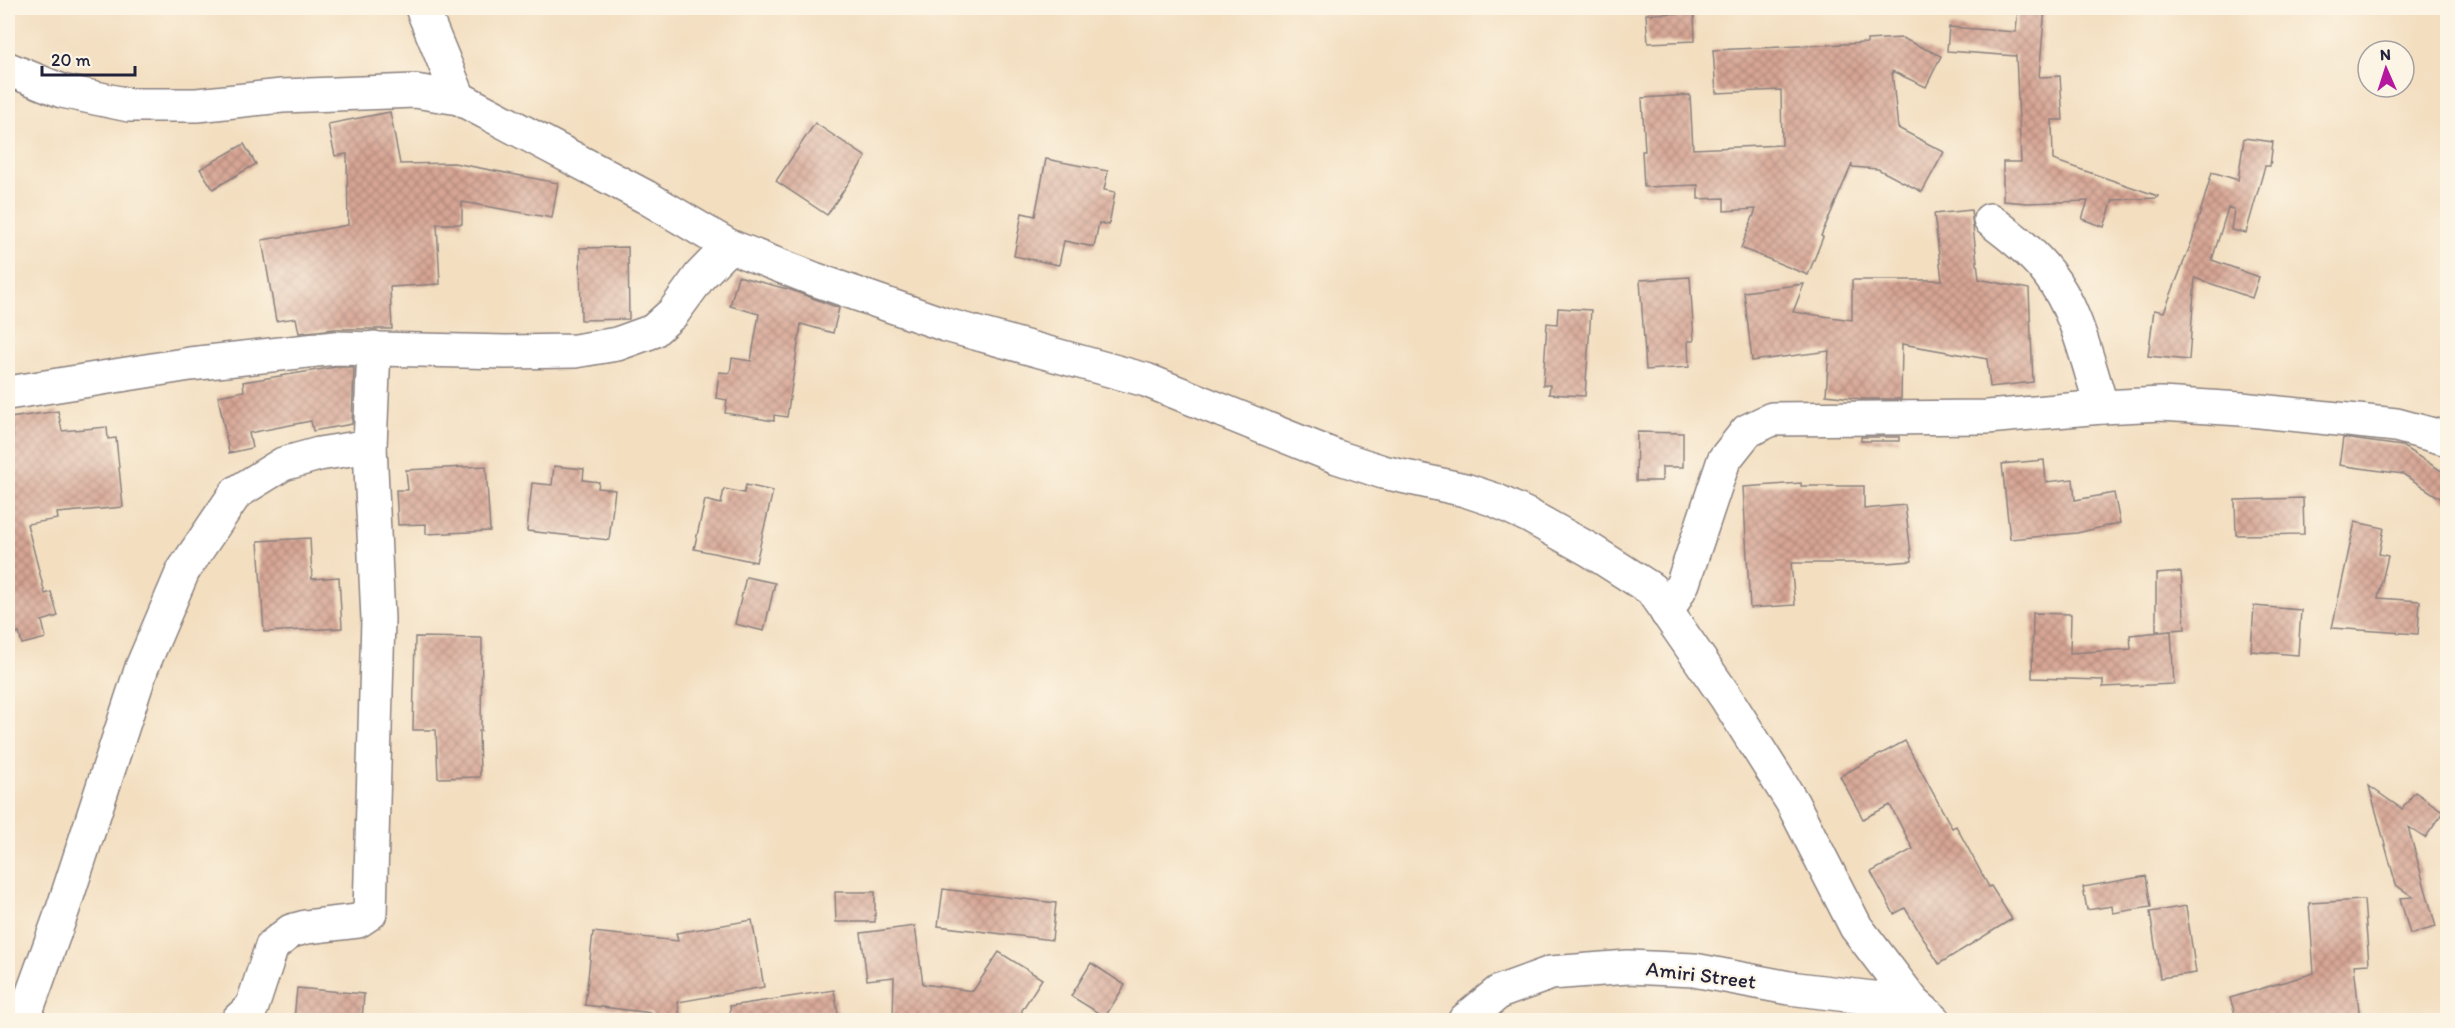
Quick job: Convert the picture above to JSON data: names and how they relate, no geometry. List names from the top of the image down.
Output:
{
  "streets": {
    "street": ["Amiri Street"]
  },
  "scale_bar": "20 m",
  "north": "top"
}
